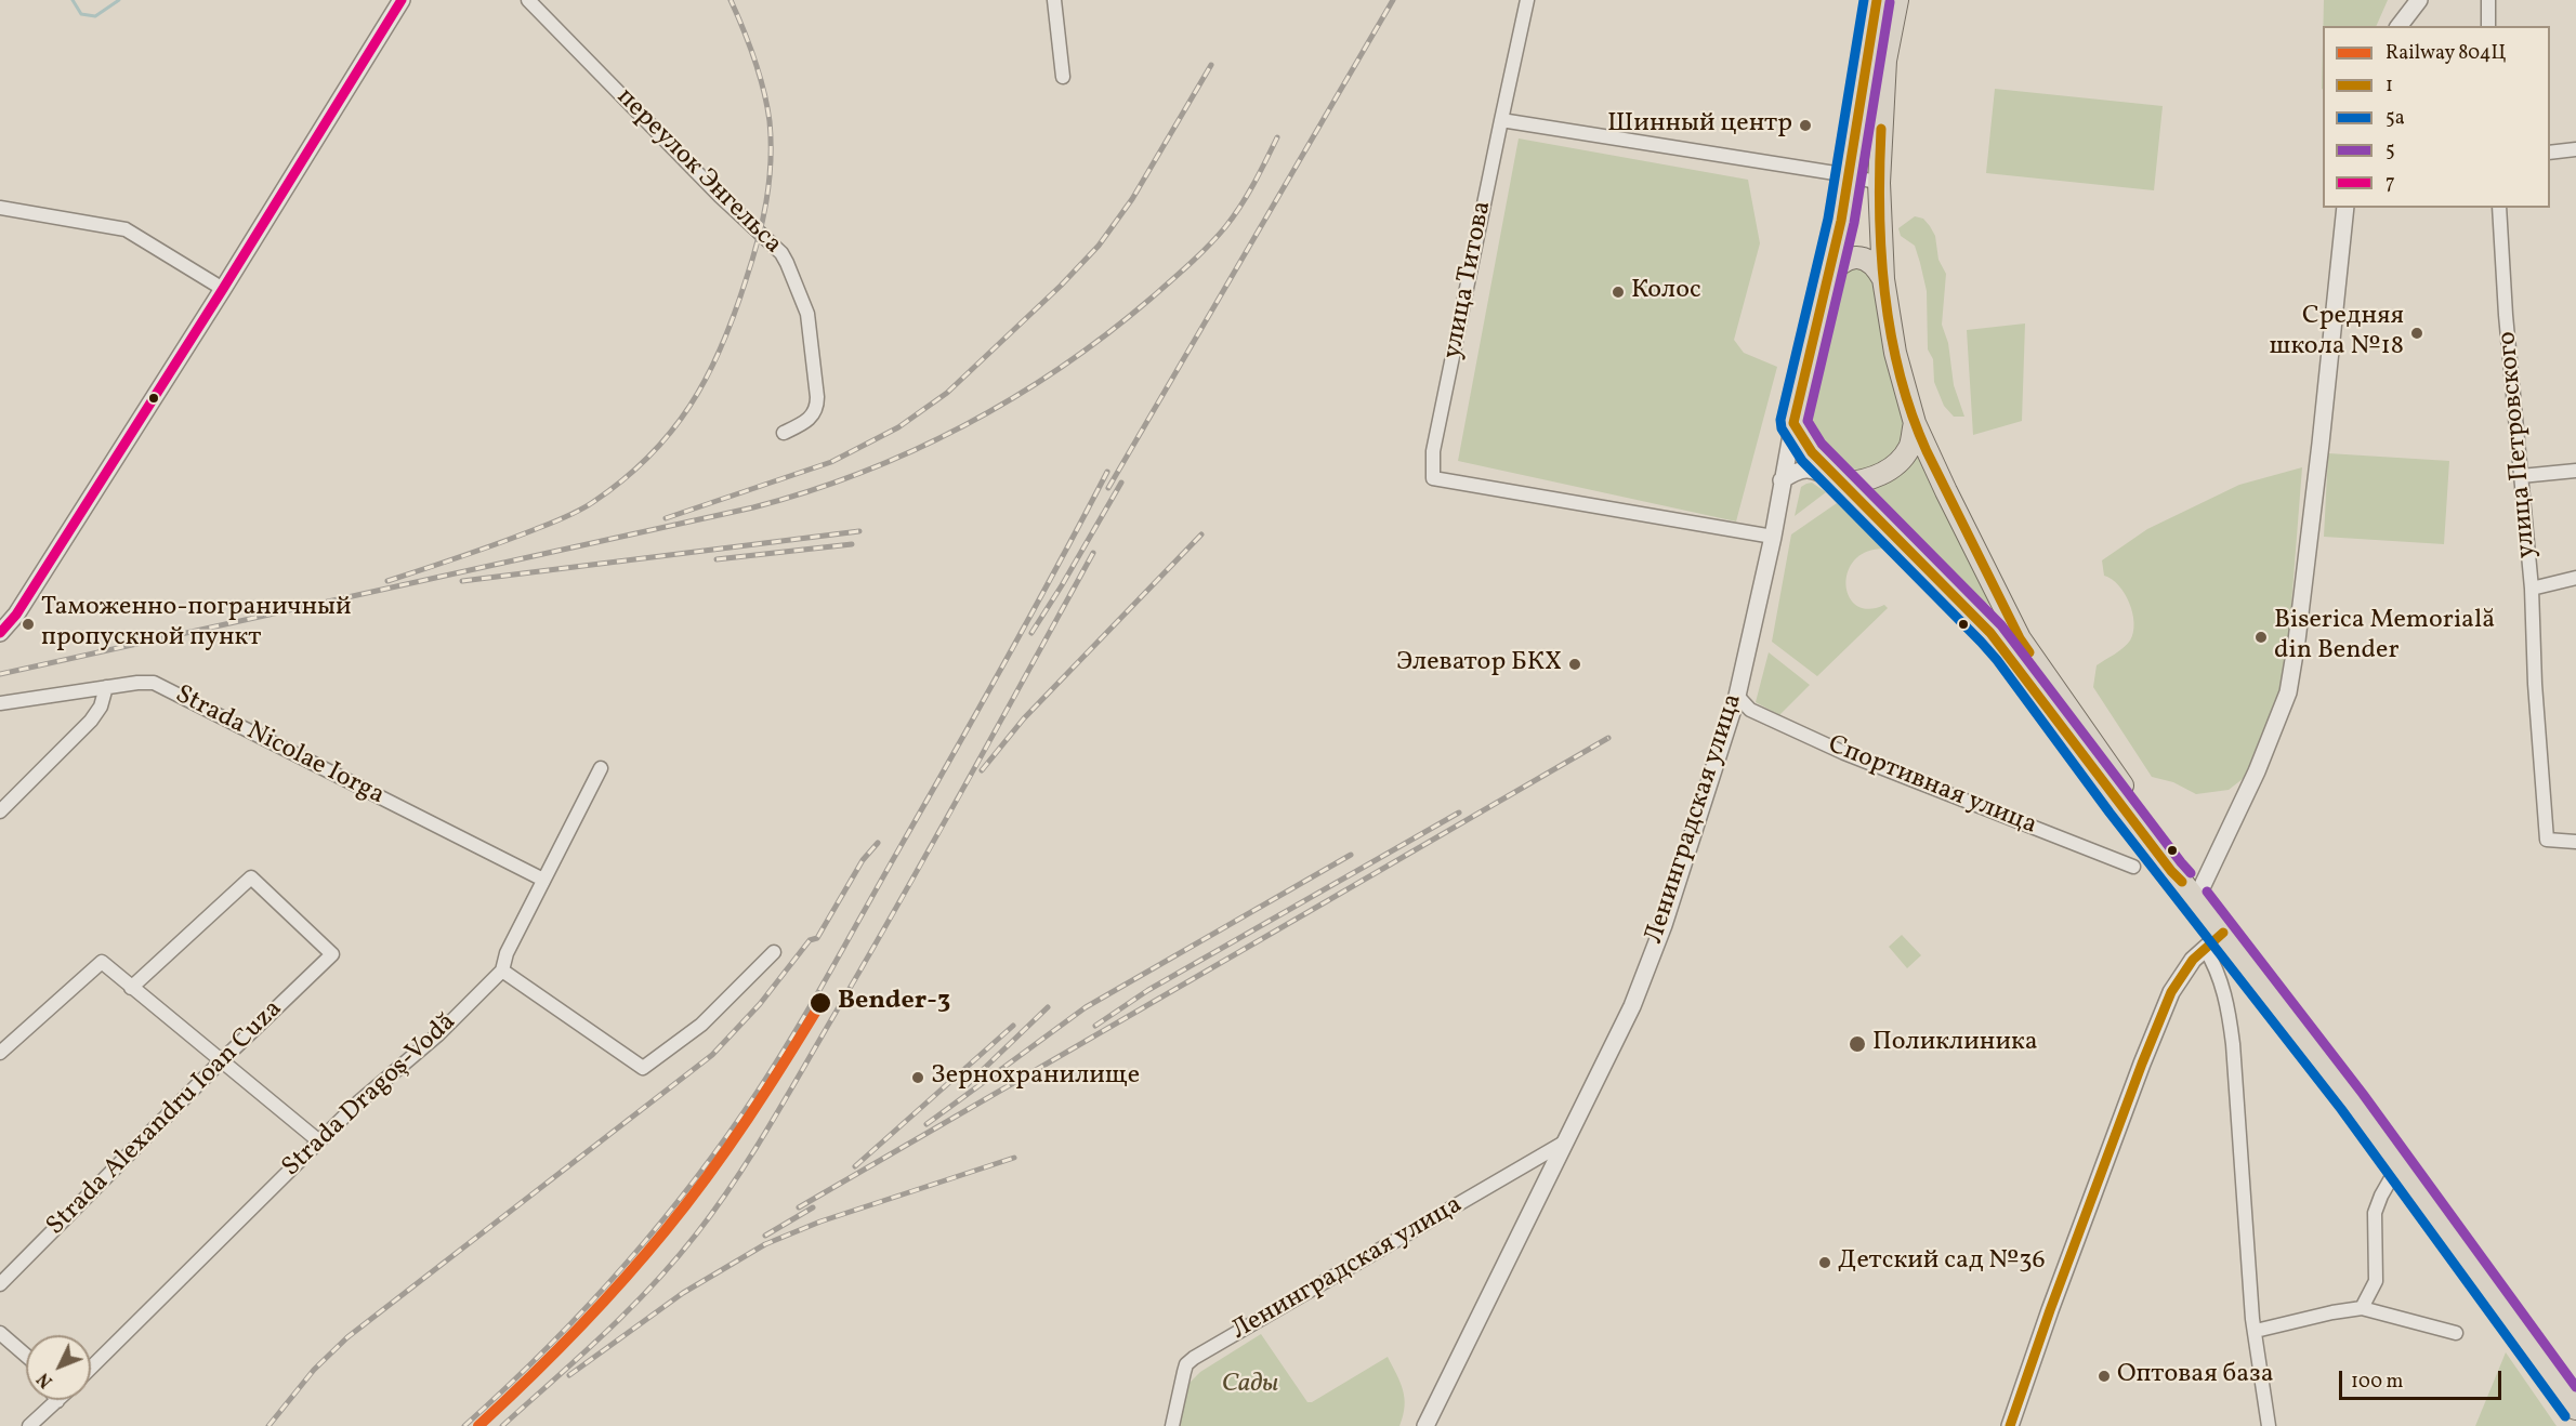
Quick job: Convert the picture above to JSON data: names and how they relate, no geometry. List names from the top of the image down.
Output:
{
  "streets": {
    "street": [
      "переулок Энгельса",
      "улица Титова",
      "улица Петровского",
      "Strada Nicolae Iorga",
      "Спортивная улица",
      "Ленинградская улица",
      "Strada Dragoş-Vodă",
      "Strada Alexandru Ioan Cuza"
    ]
  },
  "crossings": [
    ["улица Титова", "Ленинградская улица"],
    ["Strada Nicolae Iorga", "Strada Dragoş-Vodă"],
    ["Спортивная улица", "Ленинградская улица"]
  ],
  "parks": ["Сады"],
  "places": [
    "Шинный центр",
    "Колос",
    "Средняя школа №18",
    "Таможенно-пограничный пропускной пункт",
    "Biserica Memorială din Bender",
    "Элеватор БКХ",
    "Bender-3",
    "Поликлиника",
    "Зернохранилище",
    "Детский сад №36",
    "Оптовая база"
  ],
  "lines": [
    "transit line 1",
    "transit line 5а",
    "transit line 7",
    "transit line 5",
    "rail line 804Ц"
  ],
  "legend": [
    "Railway 804Ц",
    "1",
    "5а",
    "5",
    "7"
  ],
  "scale_bar": "100 m",
  "north": "bottom left"
}
